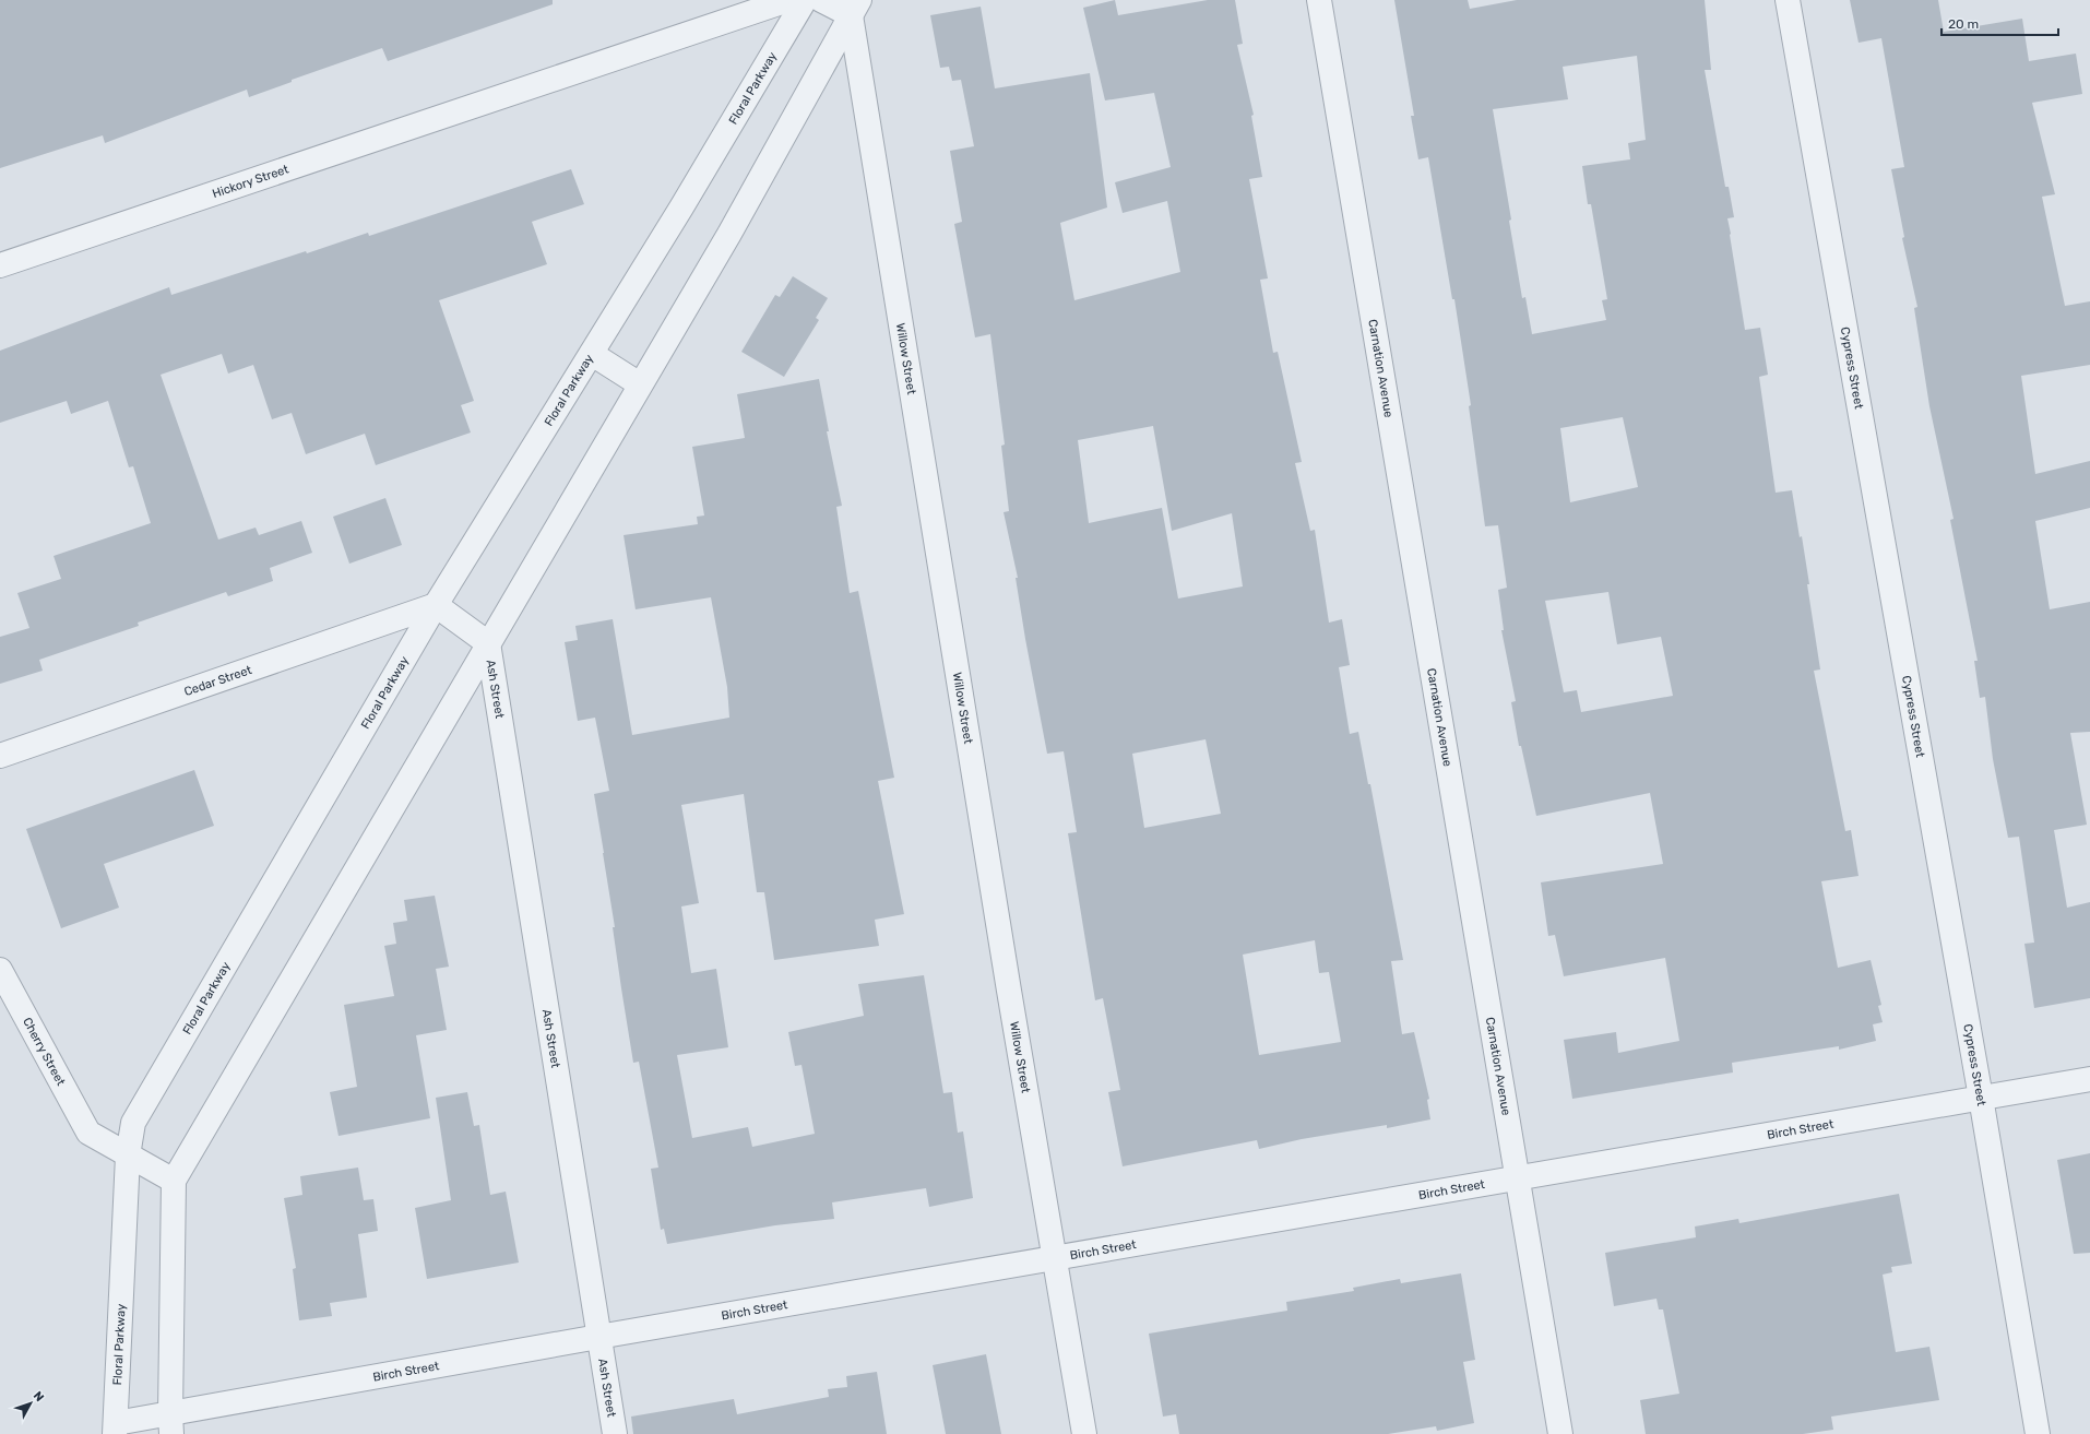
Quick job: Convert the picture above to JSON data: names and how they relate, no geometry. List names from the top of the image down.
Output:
{
  "streets": {
    "street": [
      "Floral Parkway",
      "Hickory Street",
      "Willow Street",
      "Carnation Avenue",
      "Cypress Street",
      "Cedar Street",
      "Ash Street",
      "Cherry Street",
      "Birch Street"
    ]
  },
  "crossings": [
    ["Floral Parkway", "Cedar Street"],
    ["Floral Parkway", "Cherry Street"],
    ["Floral Parkway", "Birch Street"],
    ["Willow Street", "Birch Street"],
    ["Carnation Avenue", "Birch Street"],
    ["Cypress Street", "Birch Street"],
    ["Ash Street", "Birch Street"]
  ],
  "scale_bar": "20 m",
  "north": "top right"
}
